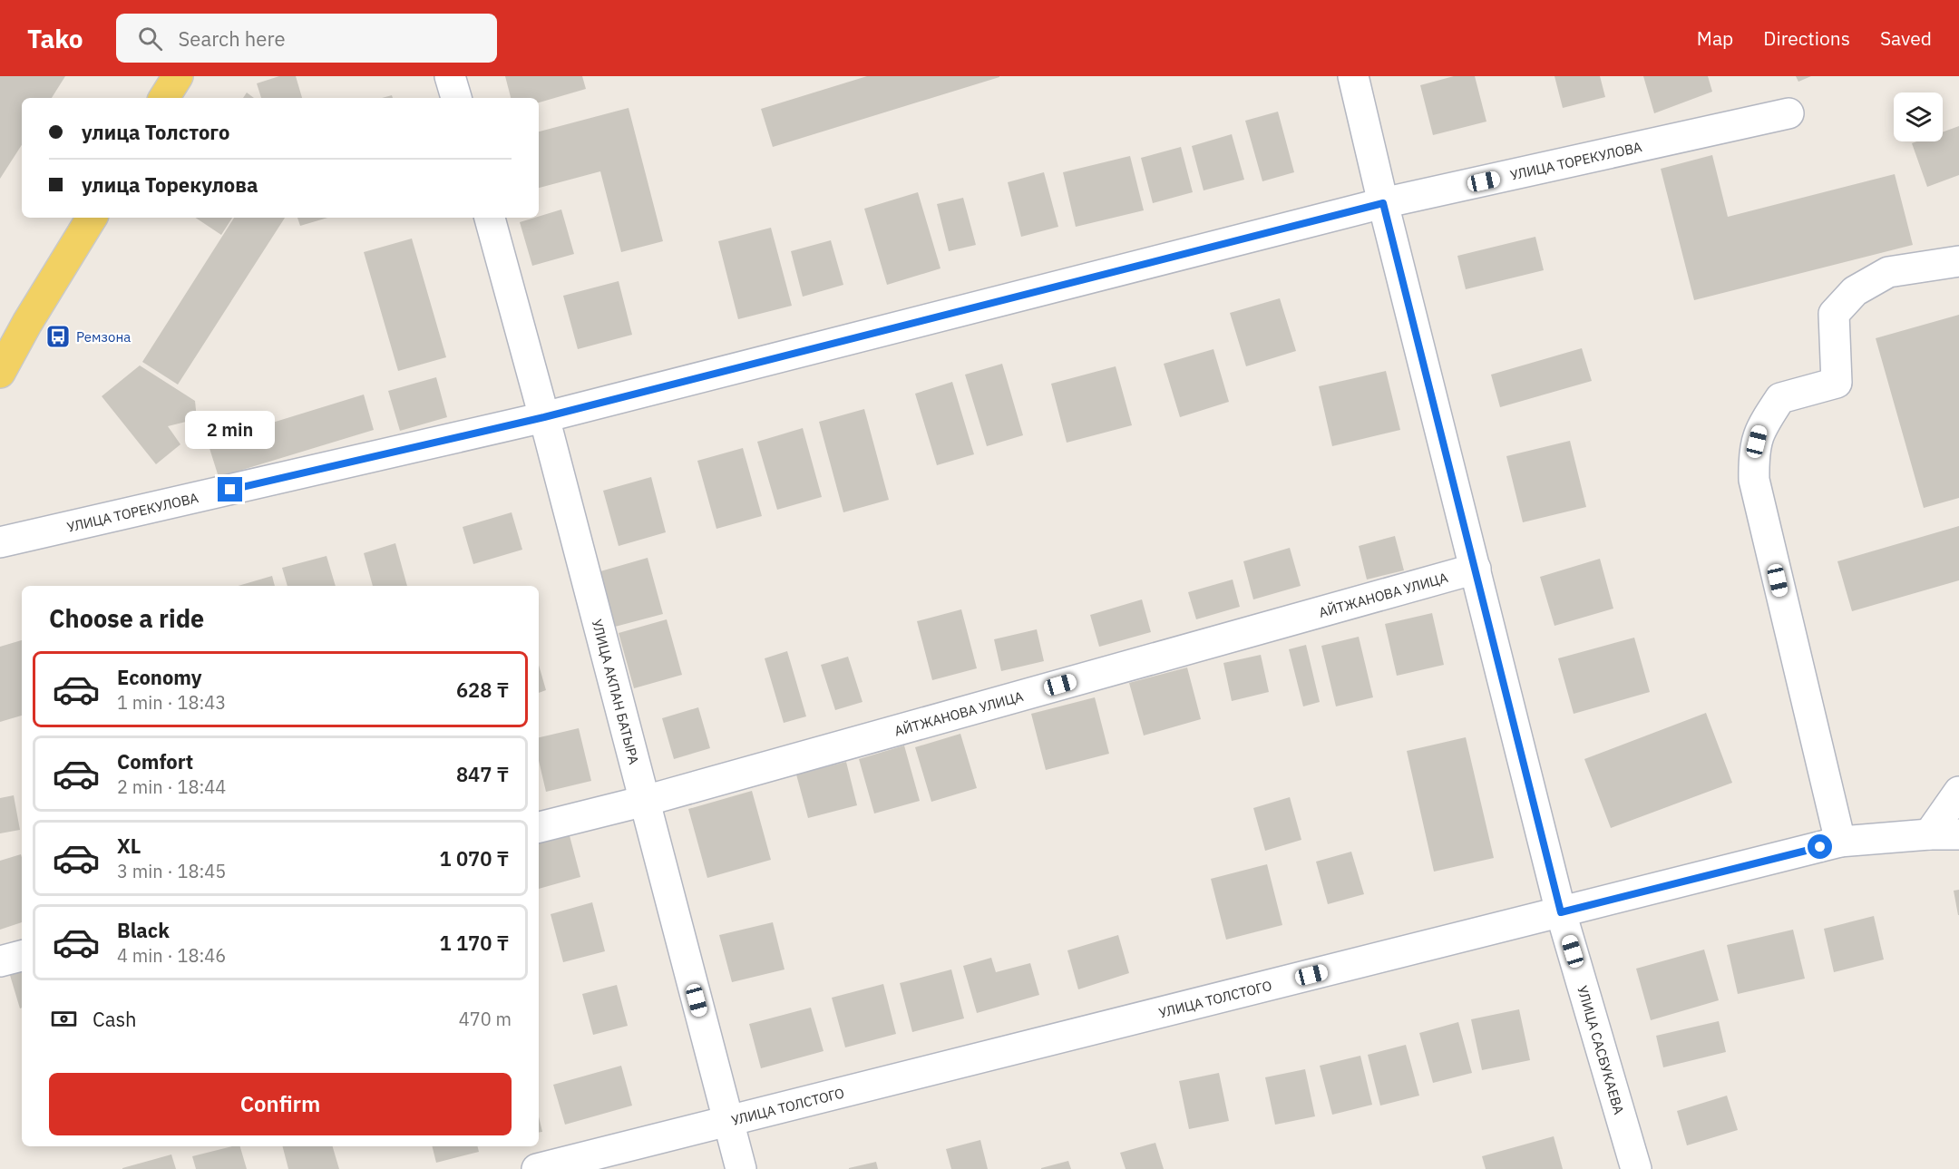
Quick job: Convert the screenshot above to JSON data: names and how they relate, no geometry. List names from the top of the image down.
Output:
{
  "streets": {
    "street": [
      "УЛИЦА ТОРЕКУЛОВА",
      "АЙТЖАНОВА УЛИЦА",
      "УЛИЦА АКПАН БАТЫРА",
      "УЛИЦА ТОЛСТОГО",
      "УЛИЦА САСБУКАЕВА"
    ]
  },
  "crossings": [
    ["УЛИЦА ТОРЕКУЛОВА", "УЛИЦА АКПАН БАТЫРА"],
    ["УЛИЦА ТОРЕКУЛОВА", "УЛИЦА САСБУКАЕВА"],
    ["АЙТЖАНОВА УЛИЦА", "УЛИЦА АКПАН БАТЫРА"],
    ["АЙТЖАНОВА УЛИЦА", "УЛИЦА САСБУКАЕВА"],
    ["УЛИЦА АКПАН БАТЫРА", "УЛИЦА ТОЛСТОГО"],
    ["УЛИЦА ТОЛСТОГО", "УЛИЦА САСБУКАЕВА"]
  ],
  "places": {
    "bus stop": ["Ремзона"]
  },
  "page": {
    "header": "Tako",
    "search": "Search here",
    "nav": ["Map", "Directions", "Saved"],
    "banner": ["улица Толстого", "улица Торекулова"],
    "bubble": "2 min",
    "heading": "Choose a ride",
    "list": [
      {
        "name": "Economy",
        "note": "1 min · 18:43",
        "value": "628 ₸"
      },
      {
        "name": "Comfort",
        "note": "2 min · 18:44",
        "value": "847 ₸"
      },
      {
        "name": "XL",
        "note": "3 min · 18:45",
        "value": "1 070 ₸"
      },
      {
        "name": "Black",
        "note": "4 min · 18:46",
        "value": "1 170 ₸"
      }
    ],
    "pay": ["Cash", "470 m"],
    "buttons": "Confirm"
  }
}
